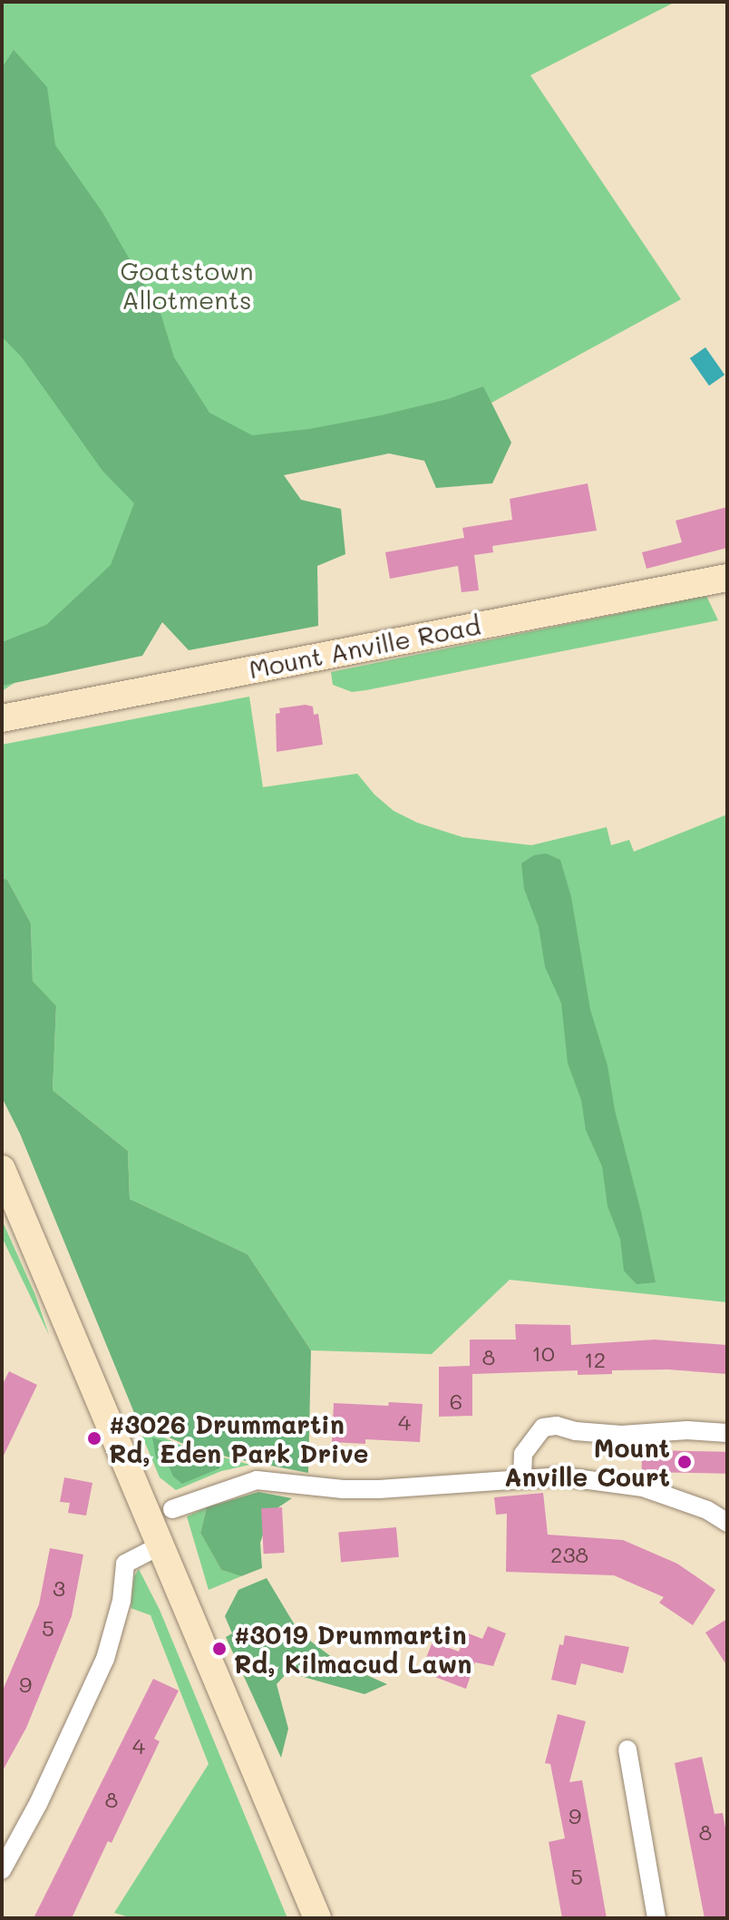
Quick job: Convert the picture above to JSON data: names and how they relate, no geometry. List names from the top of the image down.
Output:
{
  "streets": {
    "main road": ["Mount Anville Road"]
  },
  "parks": ["Goatstown Allotments"],
  "places": ["#3026 Drummartin Rd, Eden Park Drive", "Mount Anville Court", "#3019 Drummartin Rd, Kilmacud Lawn"],
  "house_numbers": [
    "10",
    "8",
    "12",
    "6",
    "4",
    "238",
    "3",
    "5",
    "9",
    "4",
    "8",
    "9",
    "8",
    "5"
  ]
}
